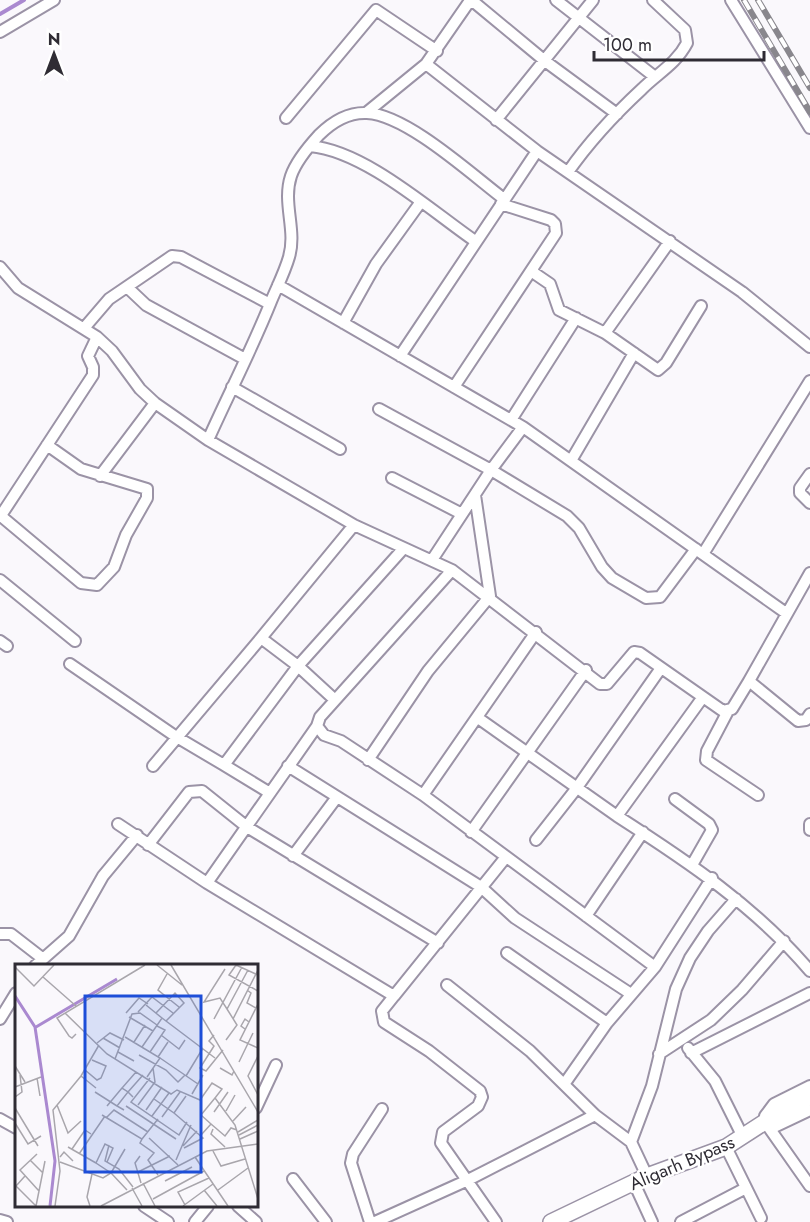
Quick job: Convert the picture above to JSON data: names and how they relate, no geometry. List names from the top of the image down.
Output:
{
  "streets": {
    "main road": ["Aligarh Bypass"]
  },
  "scale_bar": "100 m",
  "north": "top"
}
